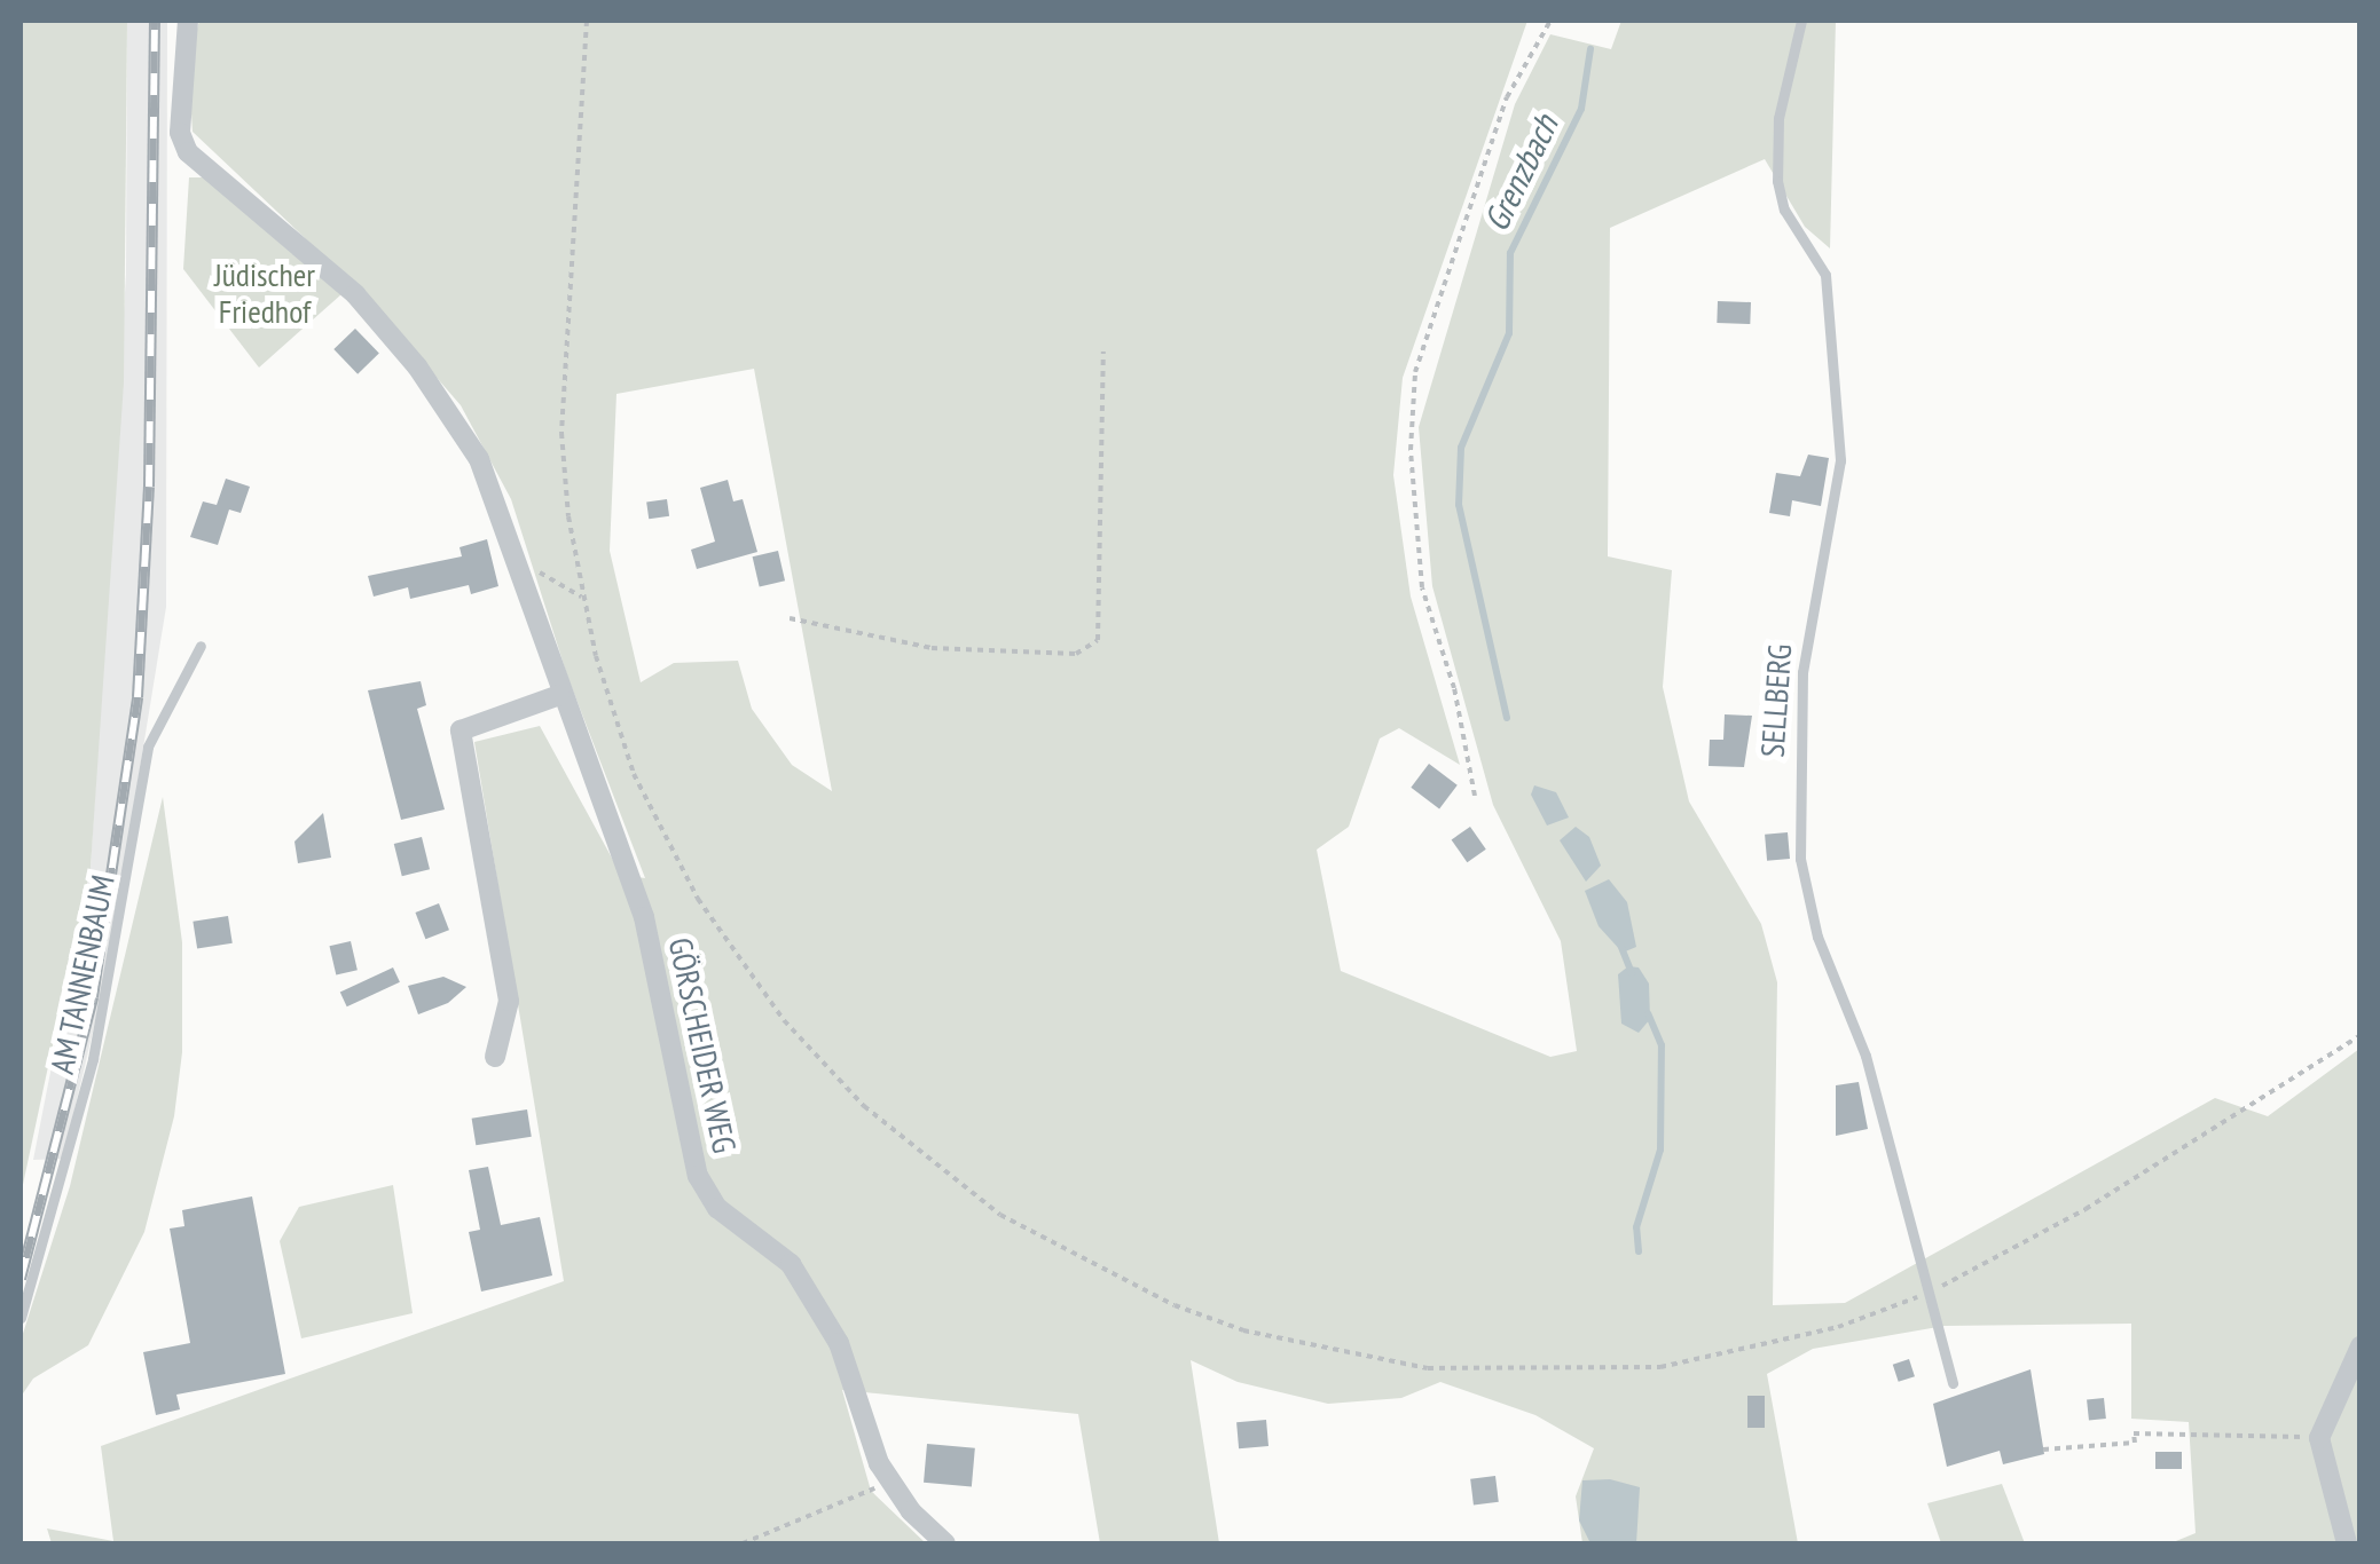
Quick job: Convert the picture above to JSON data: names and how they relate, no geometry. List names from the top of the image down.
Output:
{
  "streets": {
    "street": ["GÖRSCHEIDER WEG"],
    "lane": ["SELLBERG", "AM TANNENBAUM"]
  },
  "water": ["Grenzbach"],
  "parks": ["Jüdischer Friedhof"]
}
